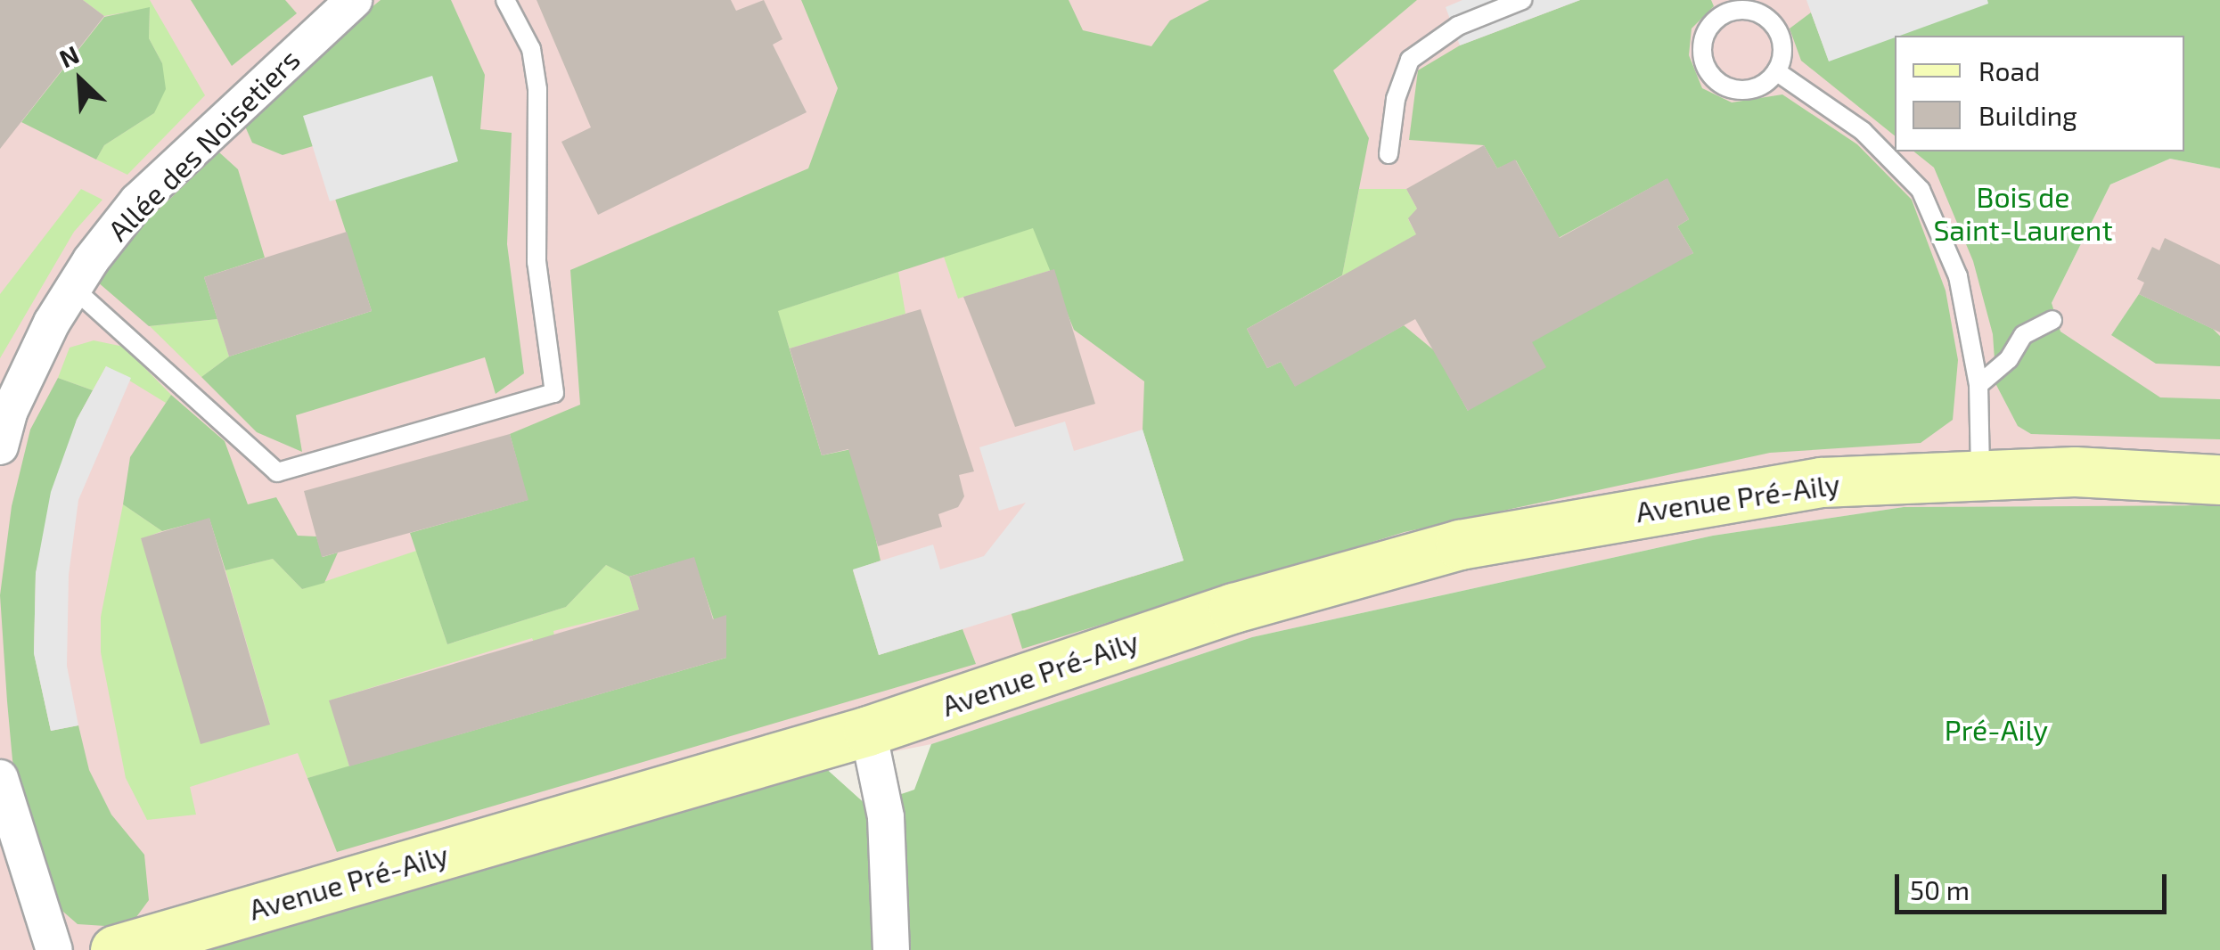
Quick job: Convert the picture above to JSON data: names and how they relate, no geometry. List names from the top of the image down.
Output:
{
  "streets": {
    "street": ["Allée des Noisetiers", "Avenue Pré-Aily"]
  },
  "parks": ["Bois de Saint-Laurent", "Pré-Aily"],
  "legend": ["Road", "Building"],
  "scale_bar": "50 m",
  "north": "top left"
}
